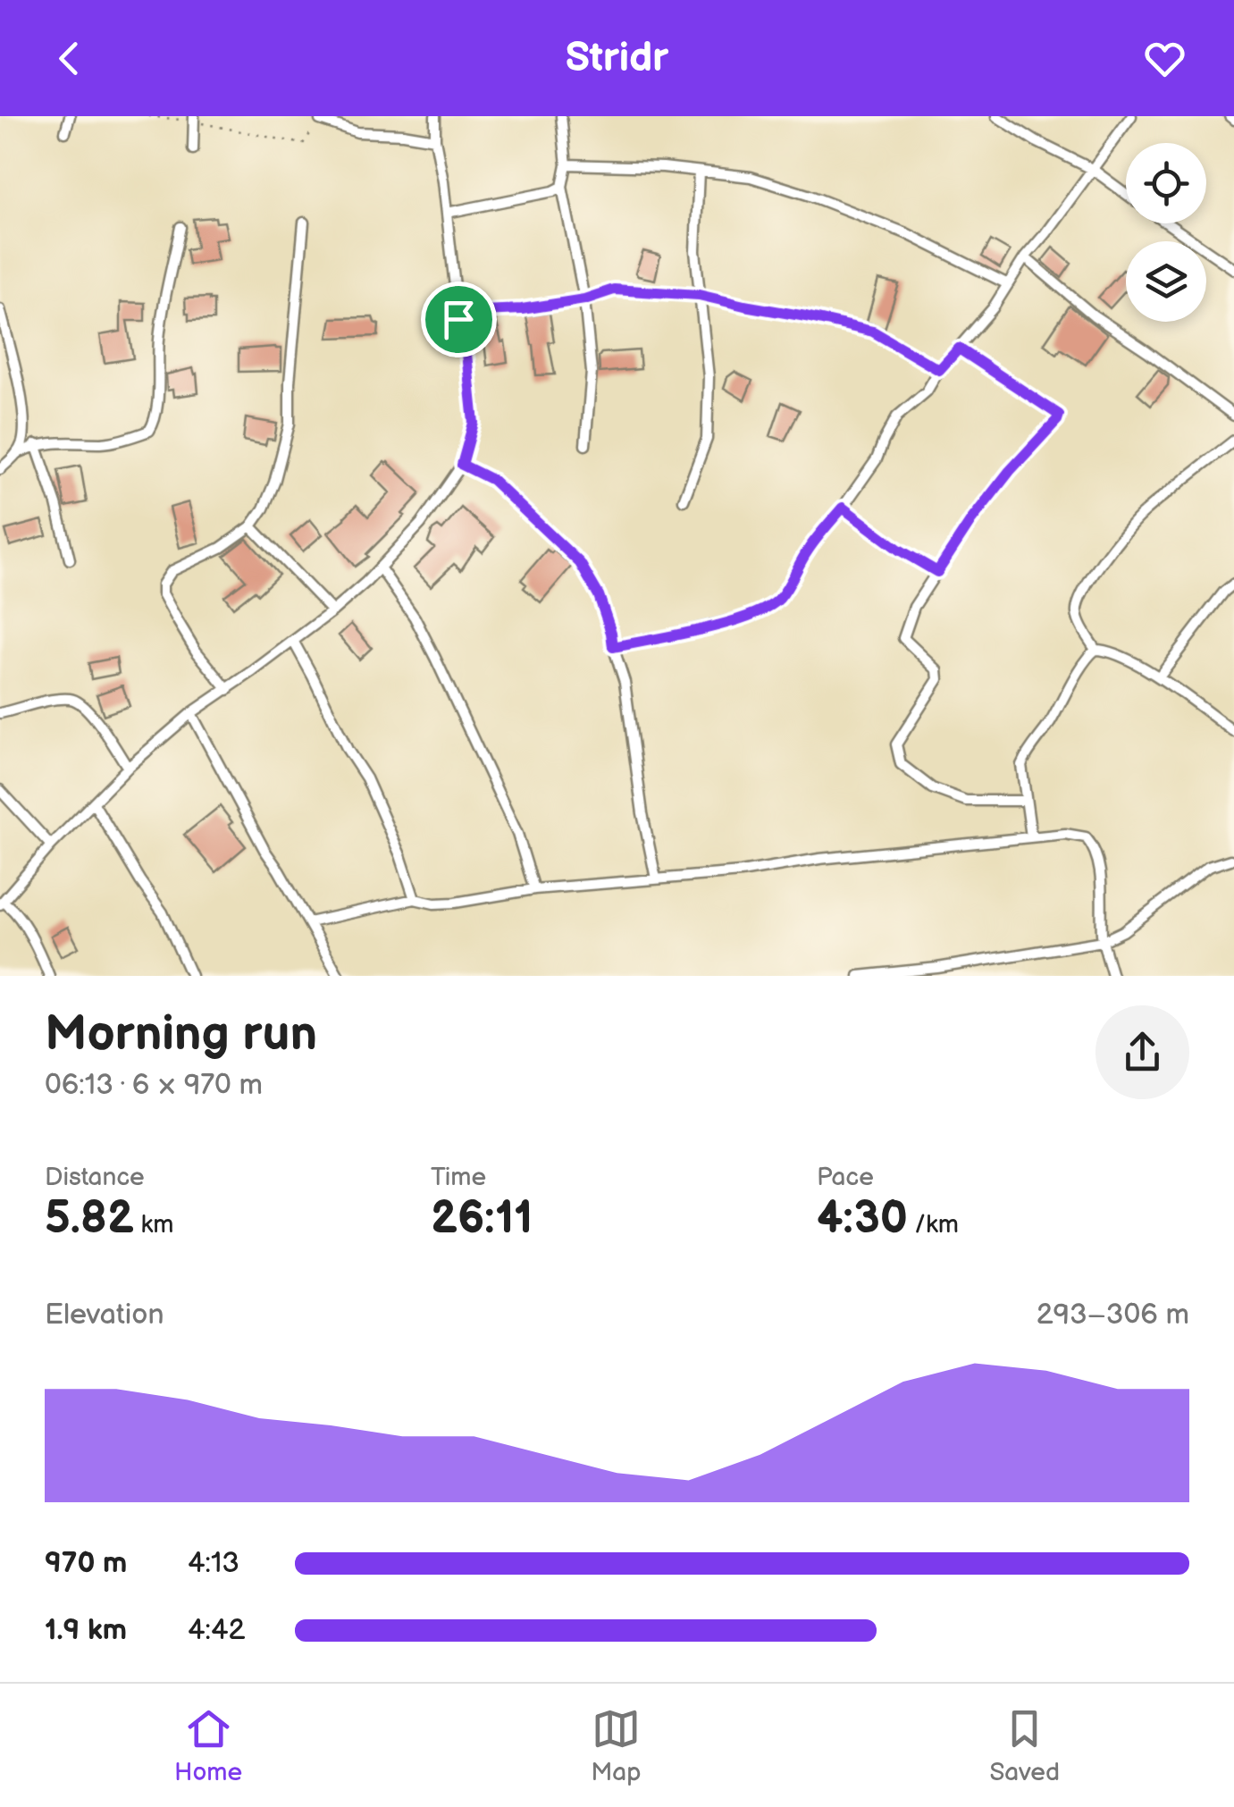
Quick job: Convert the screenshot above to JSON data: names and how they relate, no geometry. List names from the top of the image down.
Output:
{
  "page": {
    "header": "Stridr",
    "heading": ["Morning run", "06:13 · 6 × 970 m"],
    "stats": [
      ["Distance", "5.82 km"],
      ["Time", "26:11"],
      ["Pace", "4:30 /km"]
    ],
    "chart": ["Elevation", "293–306 m"],
    "list": [
      {
        "name": "970 m",
        "note": "4:13"
      },
      {
        "name": "1.9 km",
        "note": "4:42"
      }
    ],
    "tabs": ["Home", "Map", "Saved"]
  }
}
